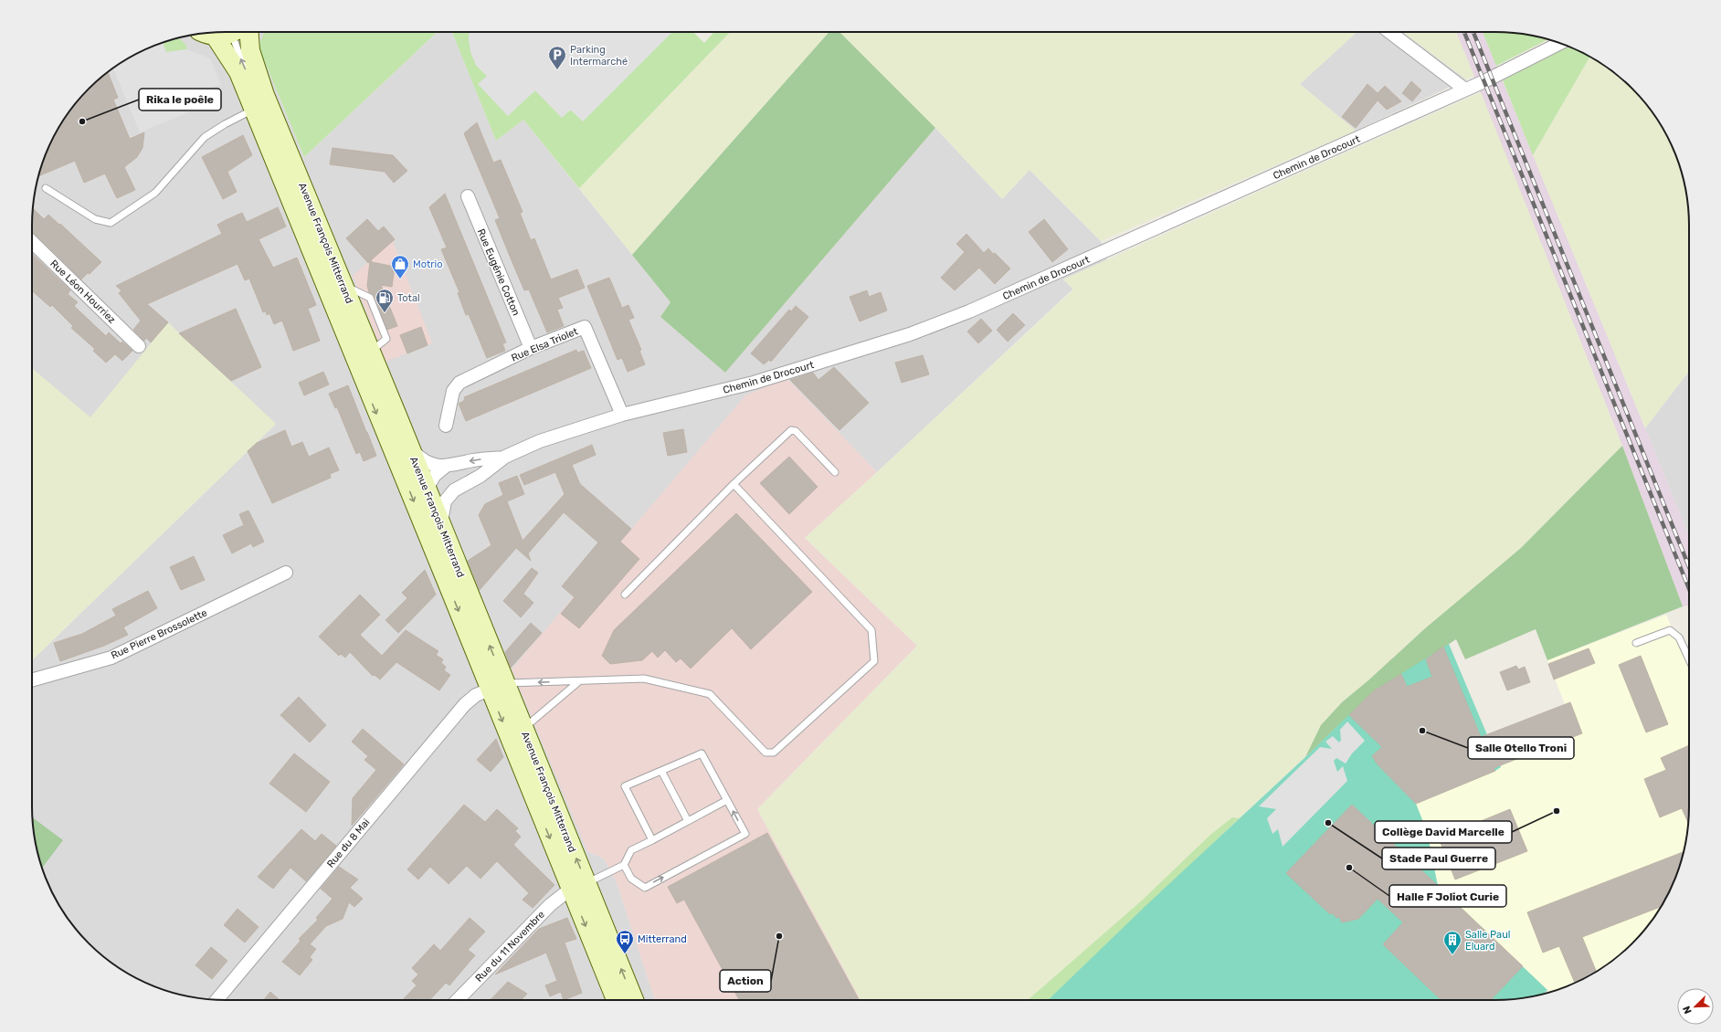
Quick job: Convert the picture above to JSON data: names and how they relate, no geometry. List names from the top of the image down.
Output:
{
  "streets": {
    "main road": ["Avenue François Mitterrand"],
    "street": [
      "Chemin de Drocourt",
      "Rue Eugénie Cotton",
      "Rue Léon Hourriez",
      "Rue Elsa Triolet",
      "Rue Pierre Brossolette",
      "Rue du 8 Mai",
      "Rue du 11 Novembre"
    ]
  },
  "crossings": [
    ["Chemin de Drocourt", "Avenue François Mitterrand"],
    ["Chemin de Drocourt", "Rue Elsa Triolet"],
    ["Avenue François Mitterrand", "Rue du 8 Mai"],
    ["Avenue François Mitterrand", "Rue du 11 Novembre"],
    ["Rue Eugénie Cotton", "Rue Elsa Triolet"]
  ],
  "places": {
    "parking": ["Parking Intermarché"],
    "other": [
      "Rika le poêle",
      "Salle Otello Troni",
      "Collège David Marcelle",
      "Stade Paul Guerre",
      "Halle F Joliot Curie",
      "Action"
    ],
    "shop": ["Motrio"],
    "fuel station": ["Total"],
    "bus stop": ["Mitterrand"],
    "building": ["Salle Paul Eluard"]
  },
  "north": "bottom left"
}
